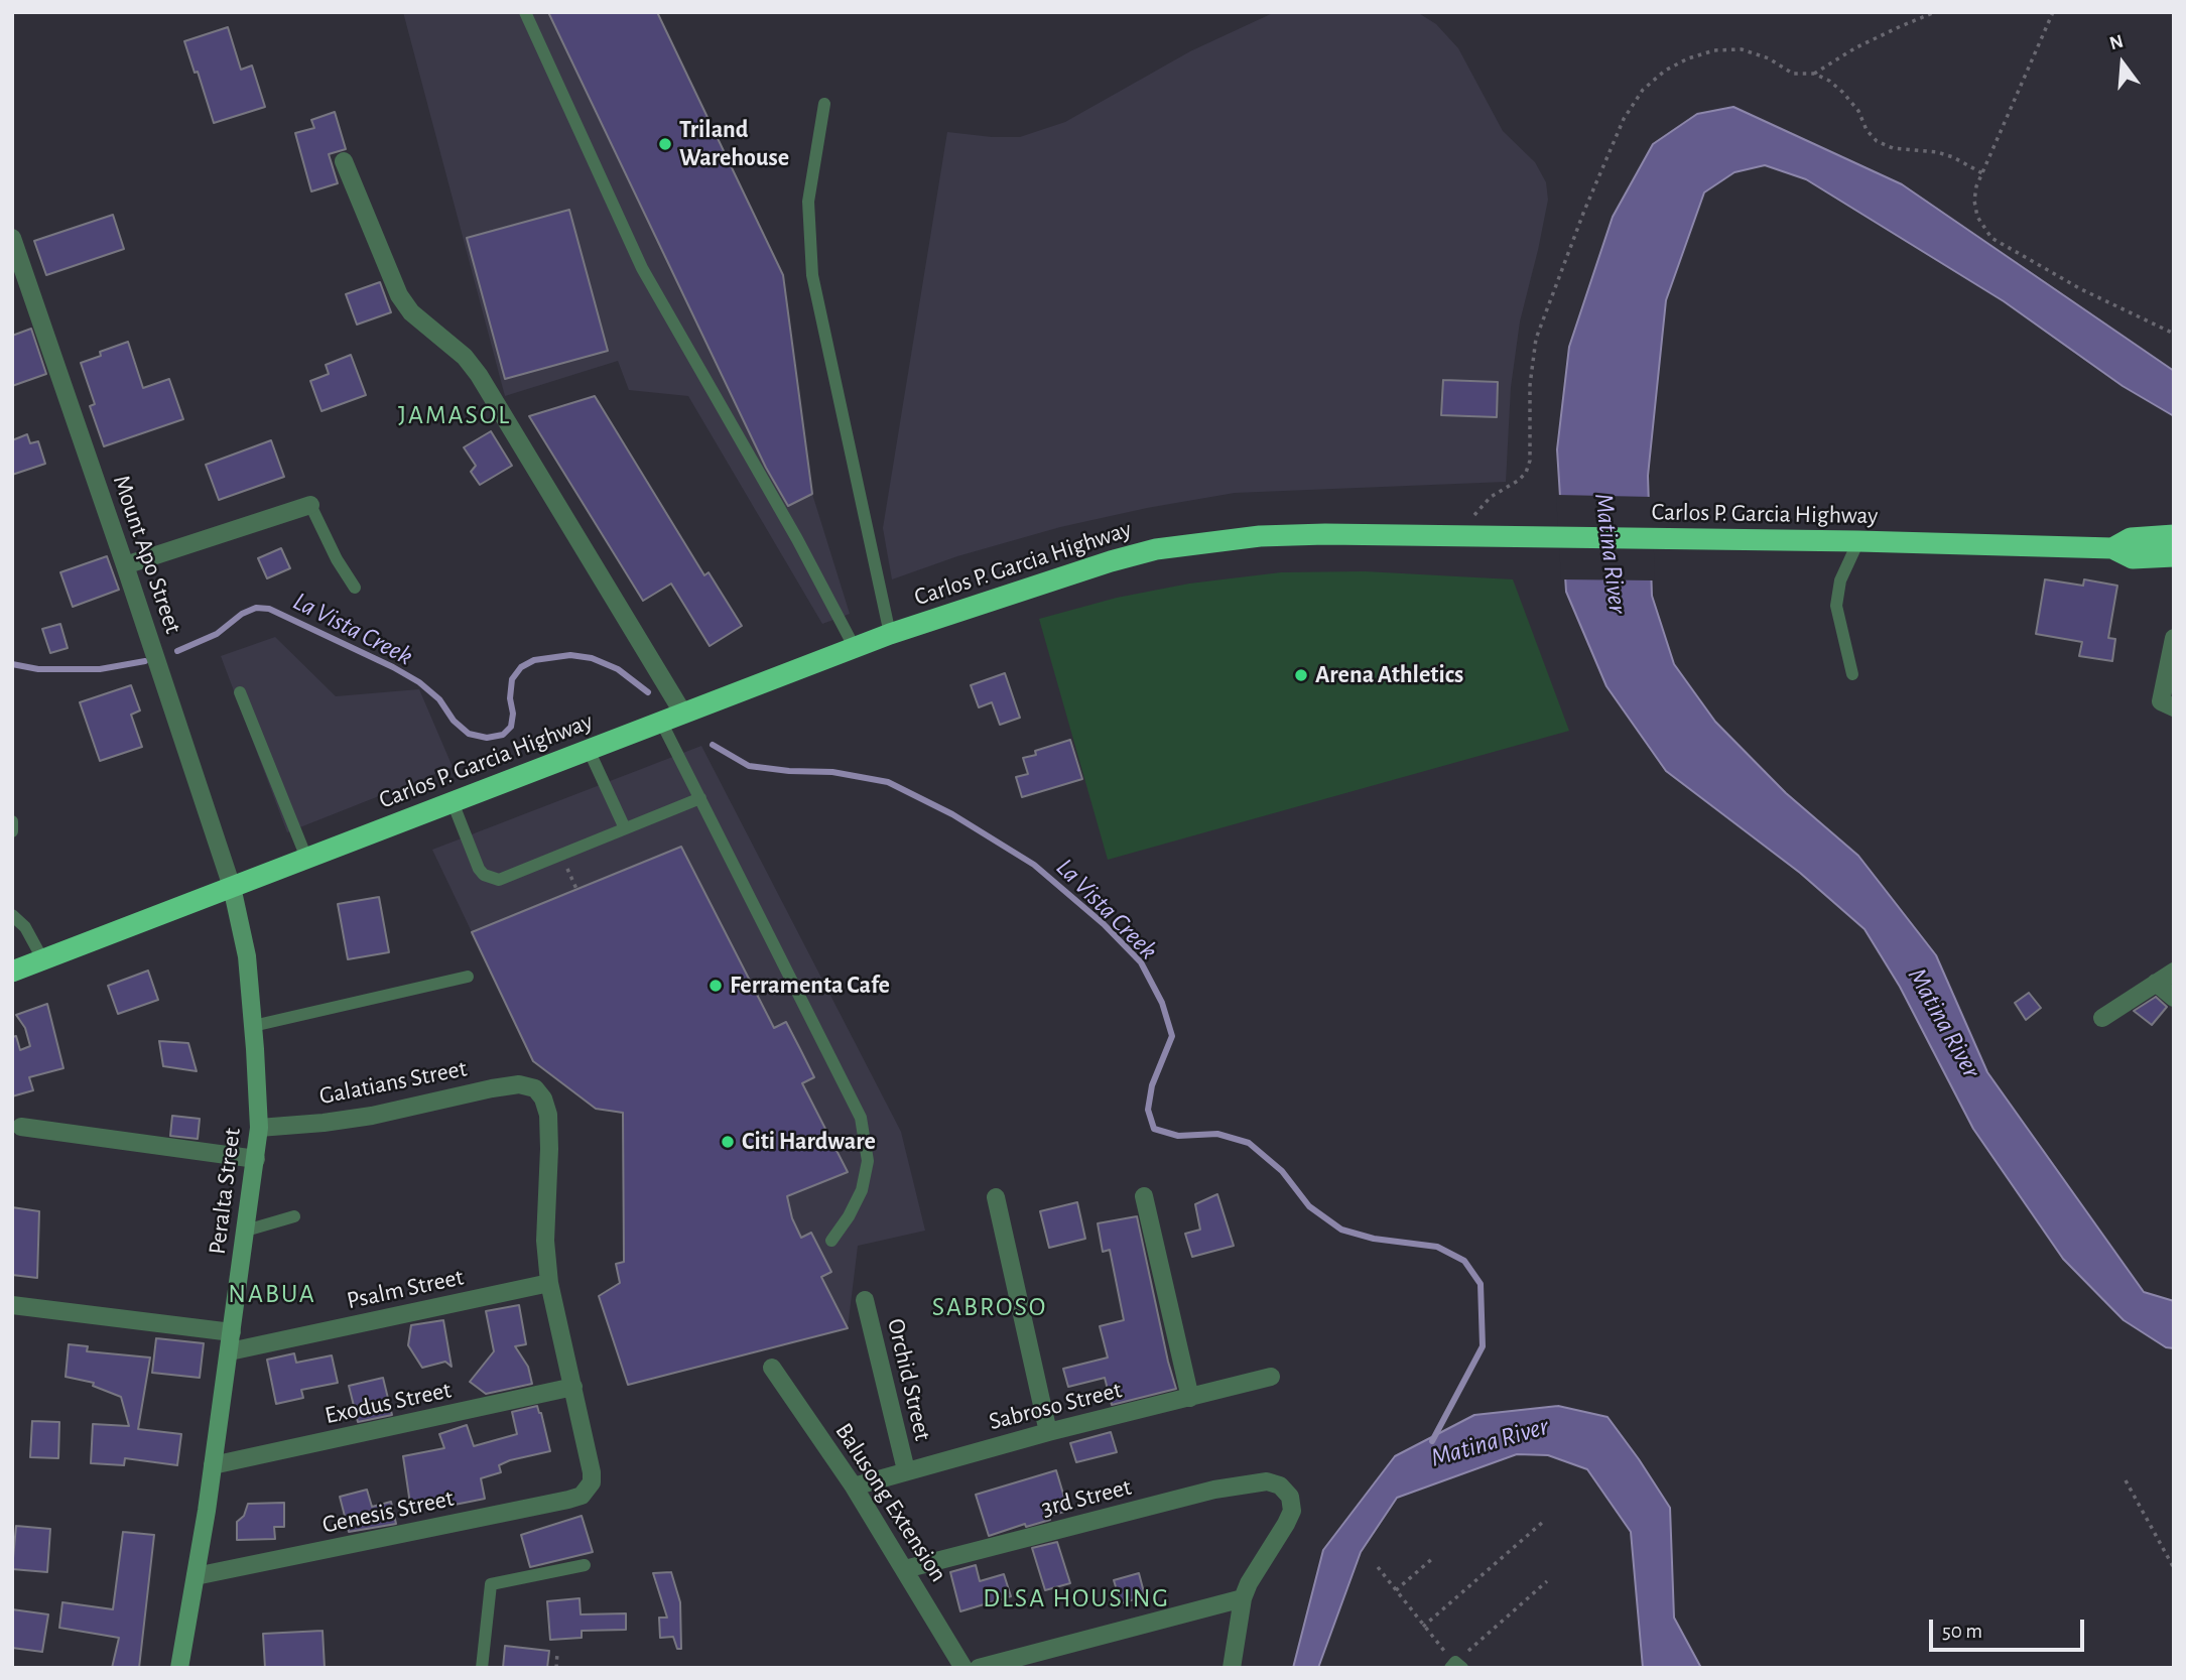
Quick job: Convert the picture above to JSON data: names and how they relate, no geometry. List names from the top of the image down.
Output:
{
  "streets": {
    "highway": ["Carlos P. Garcia Highway"],
    "street": [
      "Mount Apo Street",
      "Galatians Street",
      "Peralta Street",
      "Psalm Street",
      "Orchid Street",
      "Exodus Street",
      "Sabroso Street",
      "3rd Street",
      "Balusong Extension",
      "Genesis Street"
    ]
  },
  "crossings": [
    ["Carlos P. Garcia Highway", "Mount Apo Street"],
    ["Carlos P. Garcia Highway", "Peralta Street"],
    ["Mount Apo Street", "Peralta Street"],
    ["Galatians Street", "Peralta Street"],
    ["Galatians Street", "Psalm Street"],
    ["Peralta Street", "Psalm Street"],
    ["Peralta Street", "Exodus Street"],
    ["Peralta Street", "Genesis Street"],
    ["Orchid Street", "Sabroso Street"],
    ["Exodus Street", "Genesis Street"],
    ["Sabroso Street", "Balusong Extension"],
    ["3rd Street", "Balusong Extension"]
  ],
  "districts": [
    "JAMASOL",
    "NABUA",
    "SABROSO",
    "DLSA HOUSING"
  ],
  "water": ["Matina River", "La Vista Creek"],
  "places": [
    "Triland Warehouse",
    "Arena Athletics",
    "Ferramenta Cafe",
    "Citi Hardware"
  ],
  "scale_bar": "50 m",
  "north": "top"
}
